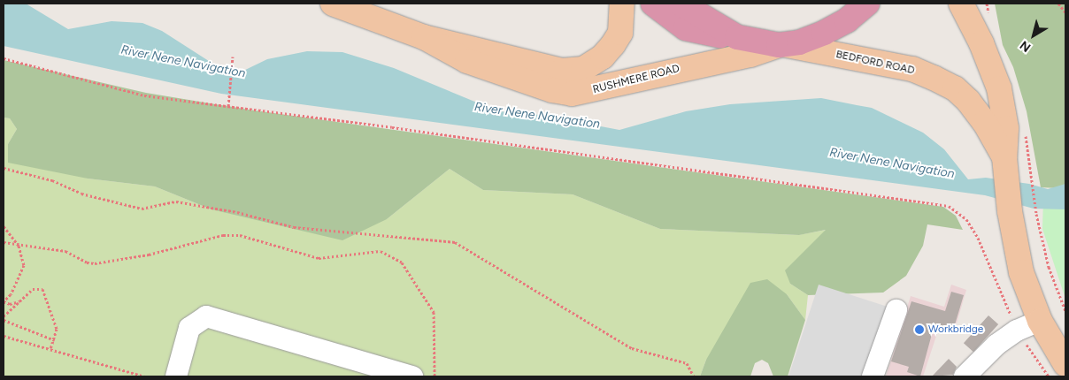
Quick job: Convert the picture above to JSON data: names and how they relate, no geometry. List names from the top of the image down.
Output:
{
  "streets": {
    "main road": ["BEDFORD ROAD", "RUSHMERE ROAD"]
  },
  "crossings": [
    ["BEDFORD ROAD", "RUSHMERE ROAD"]
  ],
  "water": ["River Nene Navigation"],
  "places": ["Workbridge"],
  "north": "bottom left"
}
